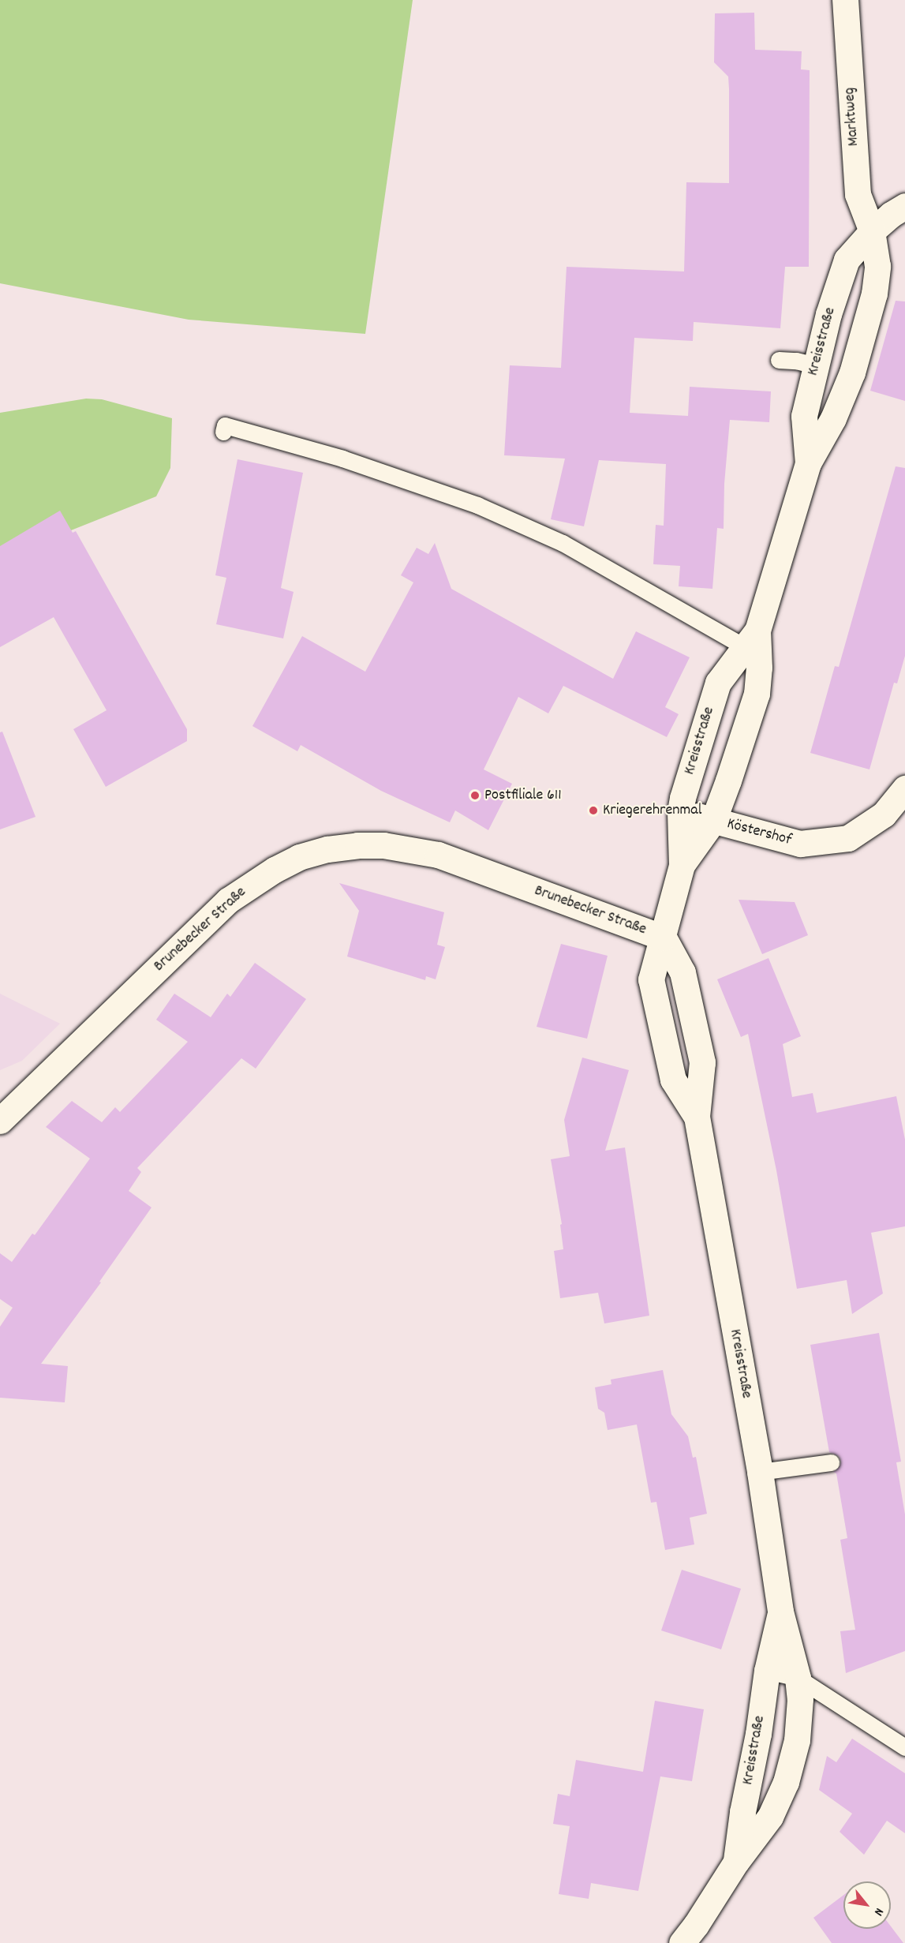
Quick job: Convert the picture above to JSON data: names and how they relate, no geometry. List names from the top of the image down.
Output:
{
  "streets": {
    "street": [
      "Marktweg",
      "Kreisstraße",
      "Köstershof",
      "Brunebecker Straße"
    ]
  },
  "crossings": [
    ["Marktweg", "Kreisstraße"],
    ["Kreisstraße", "Köstershof"],
    ["Kreisstraße", "Brunebecker Straße"]
  ],
  "places": ["Postfiliale 611", "Kriegerehrenmal"],
  "north": "bottom right"
}
